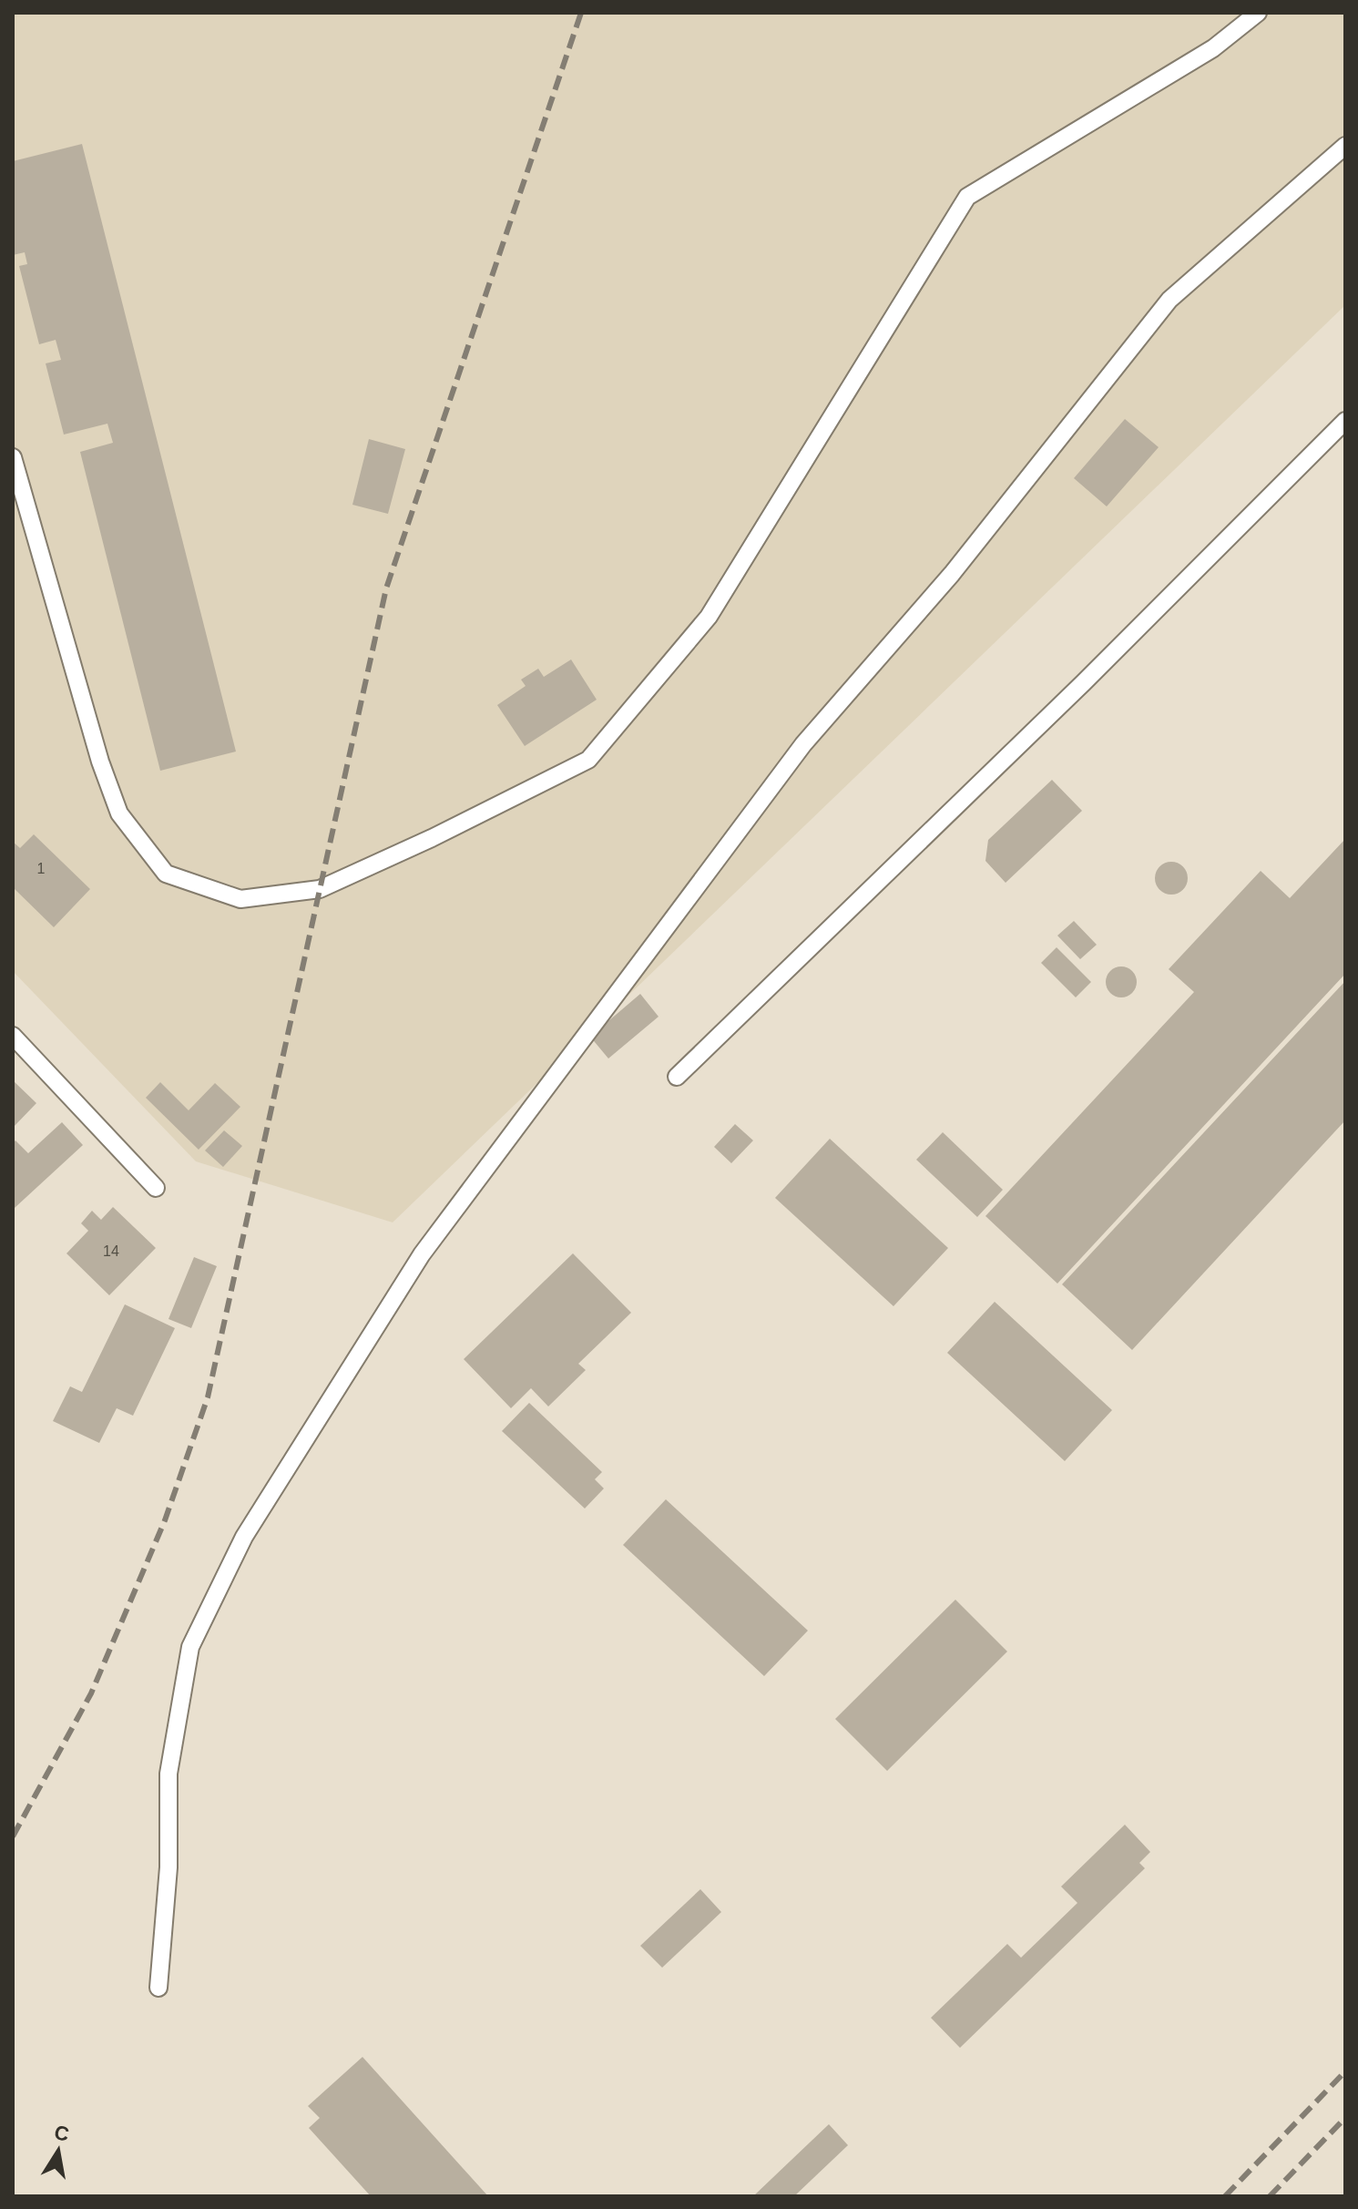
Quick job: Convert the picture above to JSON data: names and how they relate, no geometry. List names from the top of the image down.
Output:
{
  "house_numbers": ["1", "14"],
  "north": "top"
}
